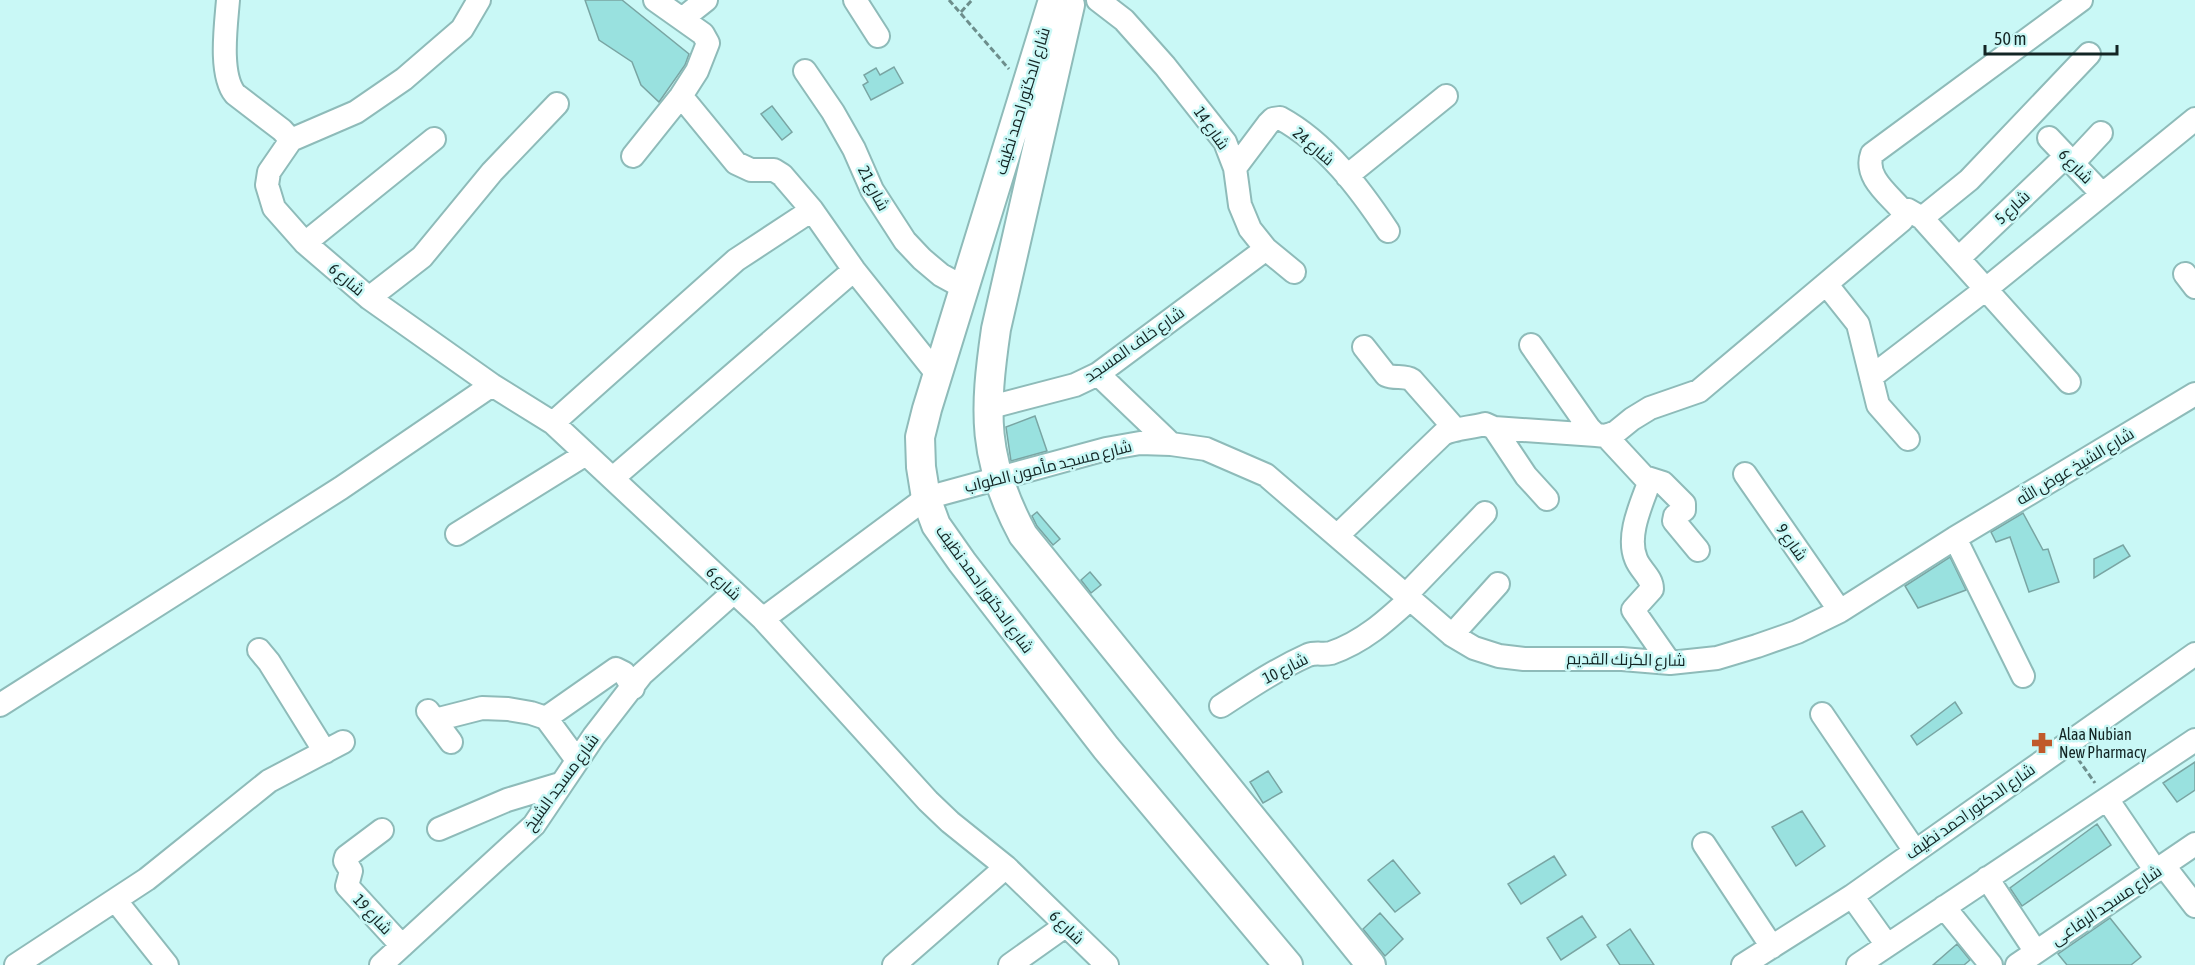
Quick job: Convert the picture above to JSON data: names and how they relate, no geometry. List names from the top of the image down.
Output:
{
  "streets": {
    "main road": ["شارع الدكتور احمد نظيف"],
    "street": [
      "شارع 14",
      "شارع 24",
      "شارع 6",
      "شارع 21",
      "شارع 5",
      "شارع خلف المسجد",
      "شارع مسجد مأمون الطواب",
      "شارع الشيخ عوض الله",
      "شارع 9",
      "شارع الكرنك القديم",
      "شارع 10",
      "شارع مسجد الشيخ",
      "شارع مسجد الرفاعى",
      "شارع 19"
    ]
  },
  "crossings": [
    ["شارع الدكتور احمد نظيف", "شارع 21"],
    ["شارع الدكتور احمد نظيف", "شارع خلف المسجد"],
    ["شارع الدكتور احمد نظيف", "شارع مسجد مأمون الطواب"],
    ["شارع 14", "شارع 24"],
    ["شارع 14", "شارع خلف المسجد"],
    ["شارع 6", "شارع 5"],
    ["شارع 6", "شارع مسجد مأمون الطواب"],
    ["شارع 6", "شارع مسجد الشيخ"],
    ["شارع مسجد مأمون الطواب", "شارع الكرنك القديم"],
    ["شارع مسجد مأمون الطواب", "شارع 10"],
    ["شارع الشيخ عوض الله", "شارع الكرنك القديم"],
    ["شارع 9", "شارع الكرنك القديم"],
    ["شارع مسجد الشيخ", "شارع 19"]
  ],
  "places": {
    "pharmacy": ["Alaa Nubian New Pharmacy"]
  },
  "scale_bar": "50 m"
}
